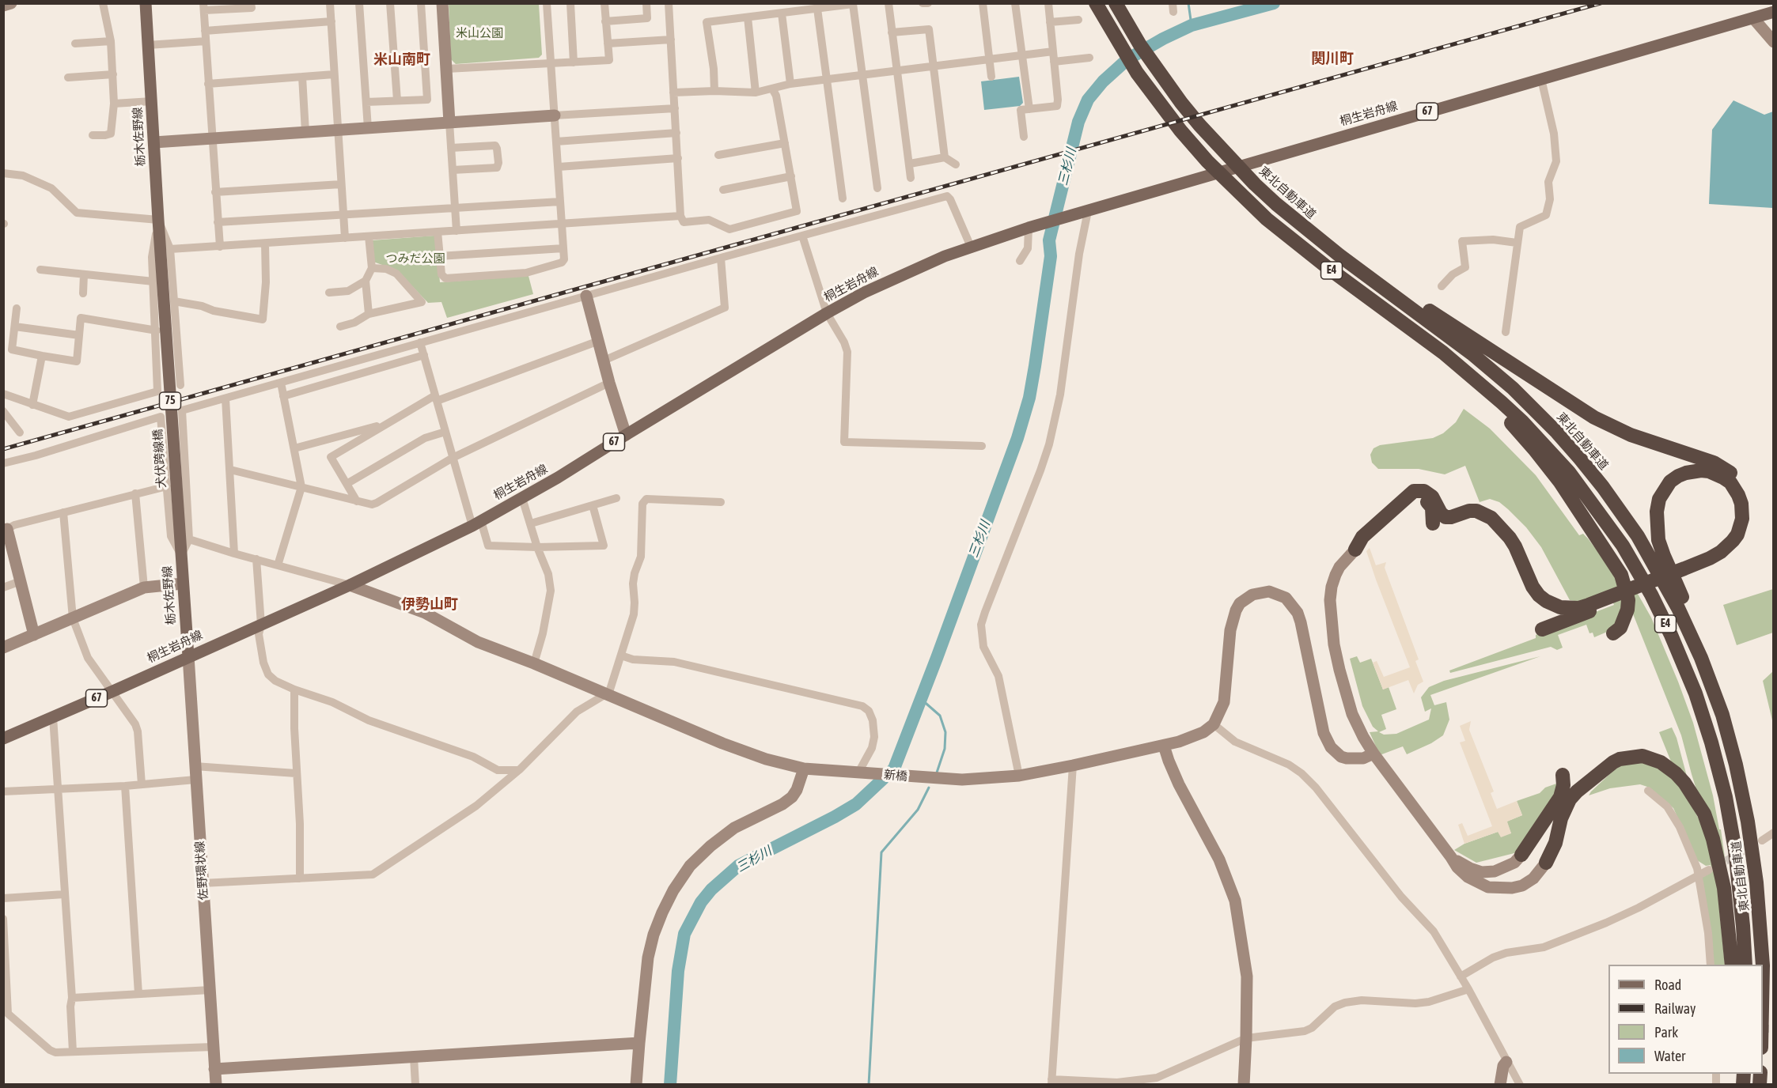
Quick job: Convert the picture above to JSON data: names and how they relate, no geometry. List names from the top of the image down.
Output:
{
  "streets": {
    "highway": ["東北自動車道", "E4"],
    "main road": [
      "67",
      "桐生岩舟線",
      "栃木佐野線",
      "75",
      "犬伏跨線橋"
    ],
    "street": ["新橋", "佐野環状線"]
  },
  "crossings": [
    ["67", "桐生岩舟線"],
    ["桐生岩舟線", "栃木佐野線"],
    ["桐生岩舟線", "新橋"],
    ["桐生岩舟線", "佐野環状線"],
    ["栃木佐野線", "犬伏跨線橋"],
    ["栃木佐野線", "佐野環状線"]
  ],
  "districts": ["関川町", "米山南町", "伊勢山町"],
  "water": ["三杉川"],
  "parks": ["米山公園", "つみだ公園"],
  "legend": [
    "Road",
    "Railway",
    "Park",
    "Water"
  ]
}
